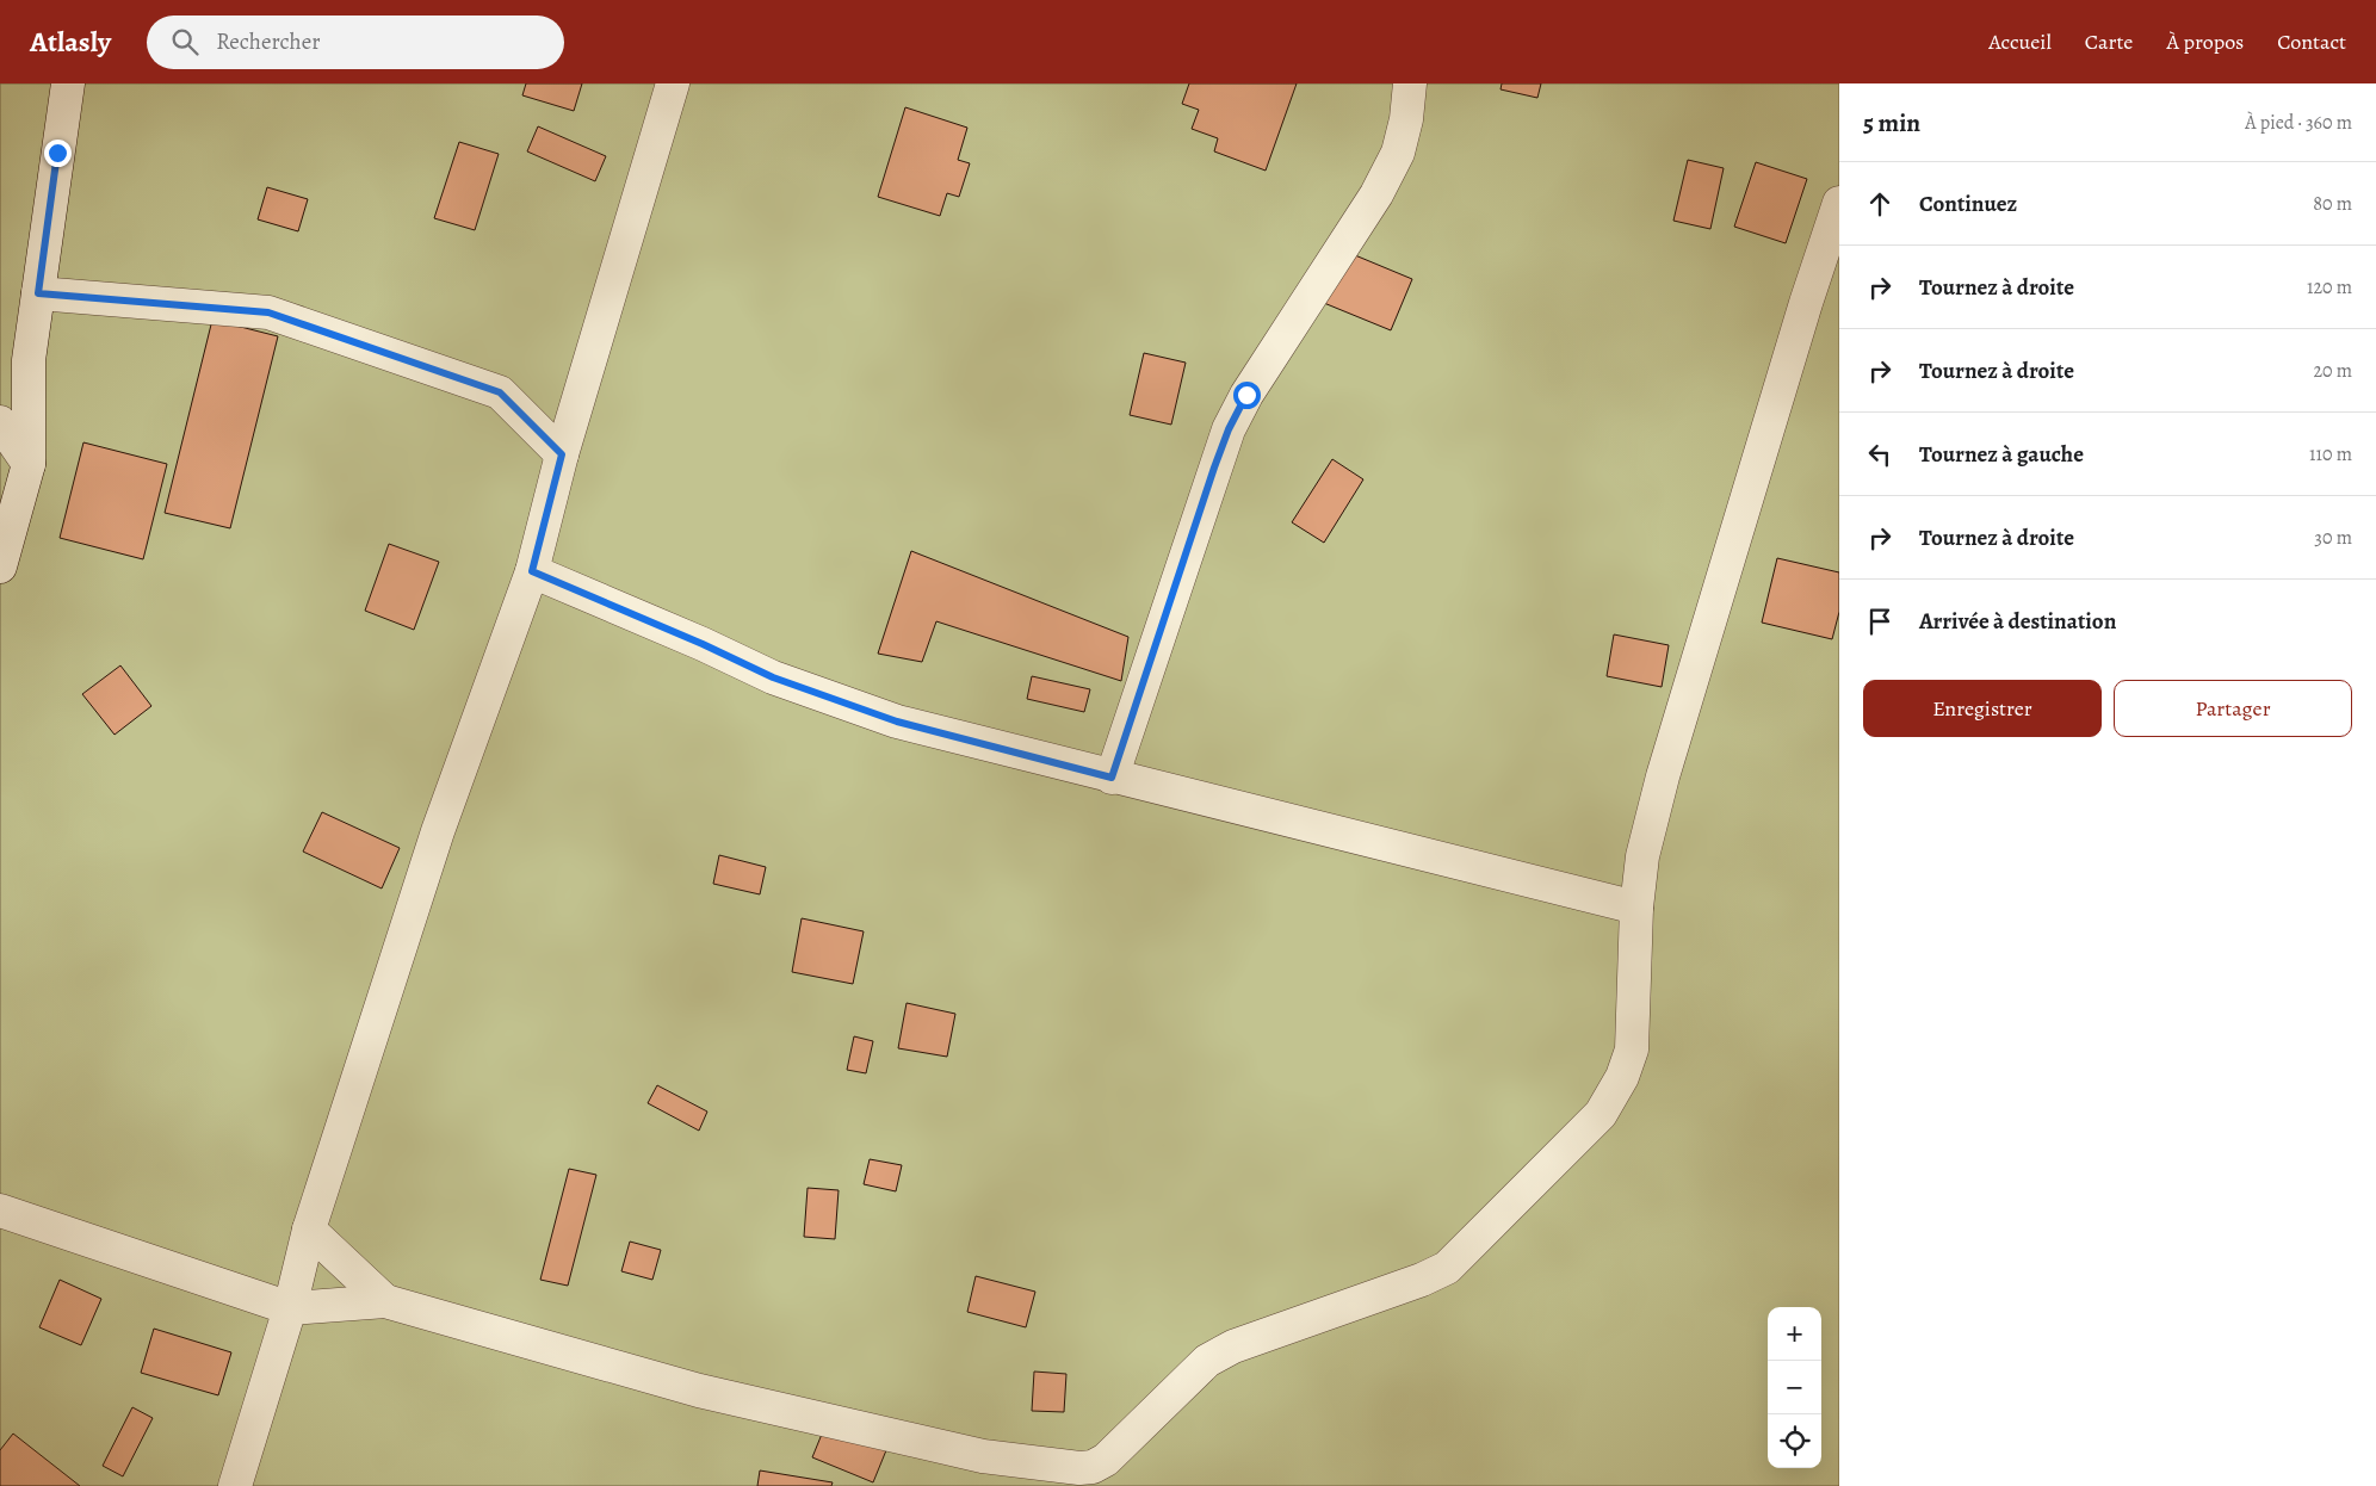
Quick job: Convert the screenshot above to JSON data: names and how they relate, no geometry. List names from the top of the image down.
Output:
{
  "page": {
    "header": "Atlasly",
    "search": "Rechercher",
    "nav": [
      "Accueil",
      "Carte",
      "À propos",
      "Contact"
    ],
    "heading": ["5 min", "À pied · 360 m"],
    "list": [
      ["Continuez", "80 m"],
      ["Tournez à droite", "120 m"],
      ["Tournez à droite", "20 m"],
      ["Tournez à gauche", "110 m"],
      ["Tournez à droite", "30 m"],
      "Arrivée à destination"
    ],
    "buttons": ["Enregistrer", "Partager"],
    "map_buttons": ["+", "−"]
  }
}
